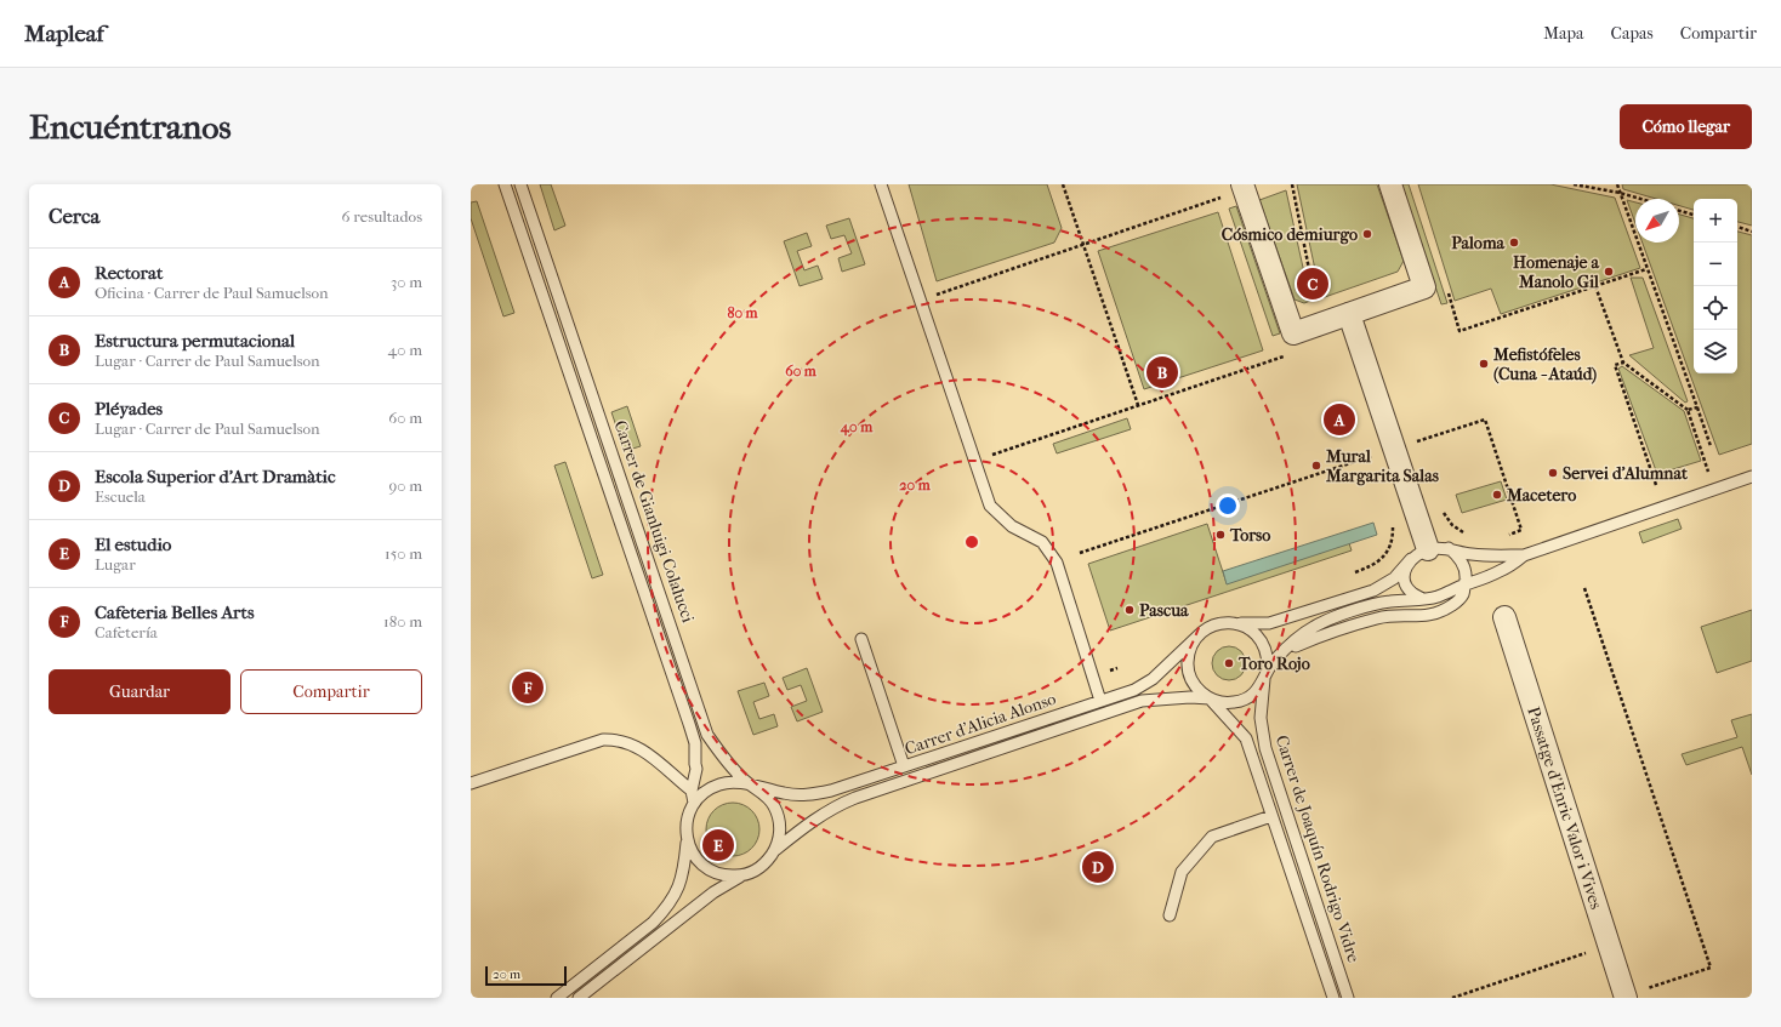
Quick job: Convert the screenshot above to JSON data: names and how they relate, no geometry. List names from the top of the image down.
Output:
{
  "streets": {
    "street": ["Passatge d'Enric Valor i Vives"],
    "lane": ["Carrer de Gianluigi Colalucci", "Carrer d'Alicia Alonso", "Carrer de Joaquín Rodrigo Vidre"]
  },
  "crossings": [
    ["Carrer de Gianluigi Colalucci", "Carrer d'Alicia Alonso"],
    ["Carrer d'Alicia Alonso", "Carrer de Joaquín Rodrigo Vidre"]
  ],
  "places": [
    "Cósmico demiurgo",
    "Paloma",
    "Homenaje a Manolo Gil",
    "Mefistófeles (Cuna - Ataúd)",
    "Mural Margarita Salas",
    "Servei d'Alumnat",
    "Macetero",
    "Torso",
    "Pascua",
    "Toro Rojo"
  ],
  "scale_bar": "20 m",
  "north": "bottom left",
  "page": {
    "header": "Mapleaf",
    "nav": ["Mapa", "Capas", "Compartir"],
    "buttons": [
      "Cómo llegar",
      ["Guardar", "Compartir"]
    ],
    "title": "Encuéntranos",
    "heading": ["Cerca", "6 resultados"],
    "map_buttons": ["+", "−"],
    "list": [
      {
        "mark": "A",
        "name": "Rectorat",
        "note": "Oficina · Carrer de Paul Samuelson",
        "value": "30 m"
      },
      {
        "mark": "B",
        "name": "Estructura permutacional",
        "note": "Lugar · Carrer de Paul Samuelson",
        "value": "40 m"
      },
      {
        "mark": "C",
        "name": "Pléyades",
        "note": "Lugar · Carrer de Paul Samuelson",
        "value": "60 m"
      },
      {
        "mark": "D",
        "name": "Escola Superior d'Art Dramàtic",
        "note": "Escuela",
        "value": "90 m"
      },
      {
        "mark": "E",
        "name": "El estudio",
        "note": "Lugar",
        "value": "150 m"
      },
      {
        "mark": "F",
        "name": "Cafeteria Belles Arts",
        "note": "Cafetería",
        "value": "180 m"
      }
    ],
    "pins": [
      "C",
      "B",
      "A",
      "F",
      "E",
      "D"
    ],
    "scale": "20 m"
  },
  "rings": [
    "80 m",
    "60 m",
    "40 m",
    "20 m"
  ]
}
